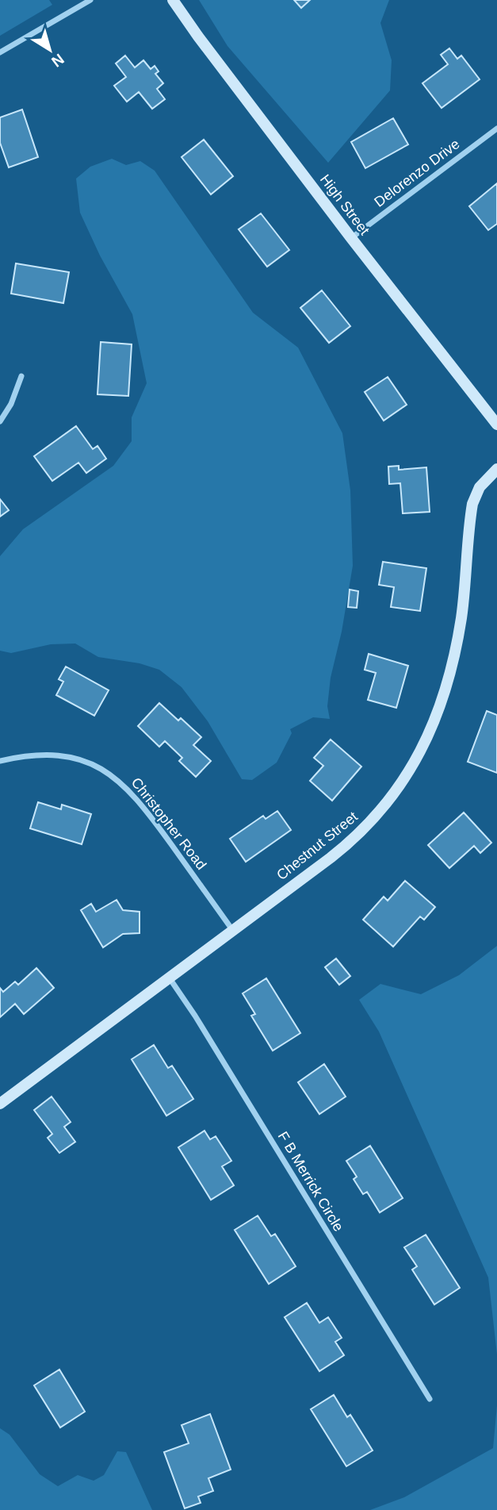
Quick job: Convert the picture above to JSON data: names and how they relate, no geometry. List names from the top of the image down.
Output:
{
  "streets": {
    "main road": ["High Street", "Chestnut Street"],
    "street": ["Delorenzo Drive", "Christopher Road", "F B Merrick Circle"]
  },
  "crossings": [
    ["Delorenzo Drive", "High Street"],
    ["Christopher Road", "Chestnut Street"],
    ["Chestnut Street", "F B Merrick Circle"]
  ],
  "north": "bottom right"
}
